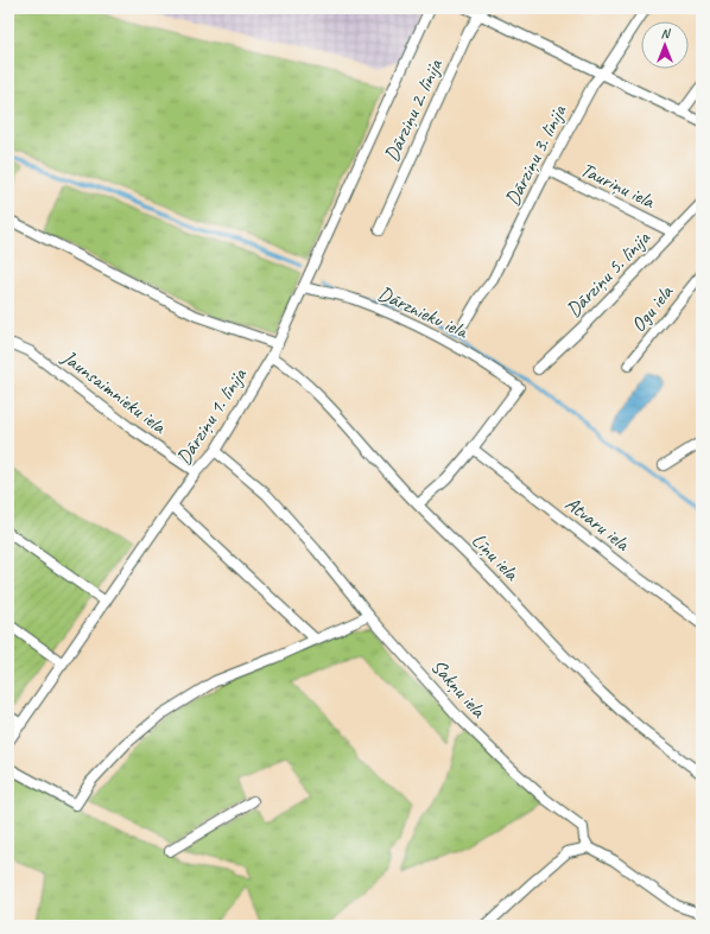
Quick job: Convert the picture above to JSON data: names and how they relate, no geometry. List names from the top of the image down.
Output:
{
  "streets": {
    "street": [
      "Dārziņu 2. līnija",
      "Dārziņu 3. līnija",
      "Tauriņu iela",
      "Dārziņu 5. līnija",
      "Ogu iela",
      "Dārznieku iela",
      "Jaunsaimnieku iela",
      "Dārziņu 1. līnija",
      "Atvaru iela",
      "Līņu iela",
      "Sakņu iela"
    ]
  },
  "crossings": [
    ["Dārziņu 3. līnija", "Tauriņu iela"],
    ["Tauriņu iela", "Dārziņu 5. līnija"],
    ["Dārznieku iela", "Dārziņu 1. līnija"],
    ["Dārznieku iela", "Atvaru iela"],
    ["Jaunsaimnieku iela", "Dārziņu 1. līnija"],
    ["Dārziņu 1. līnija", "Līņu iela"],
    ["Dārziņu 1. līnija", "Sakņu iela"]
  ],
  "north": "top"
}
